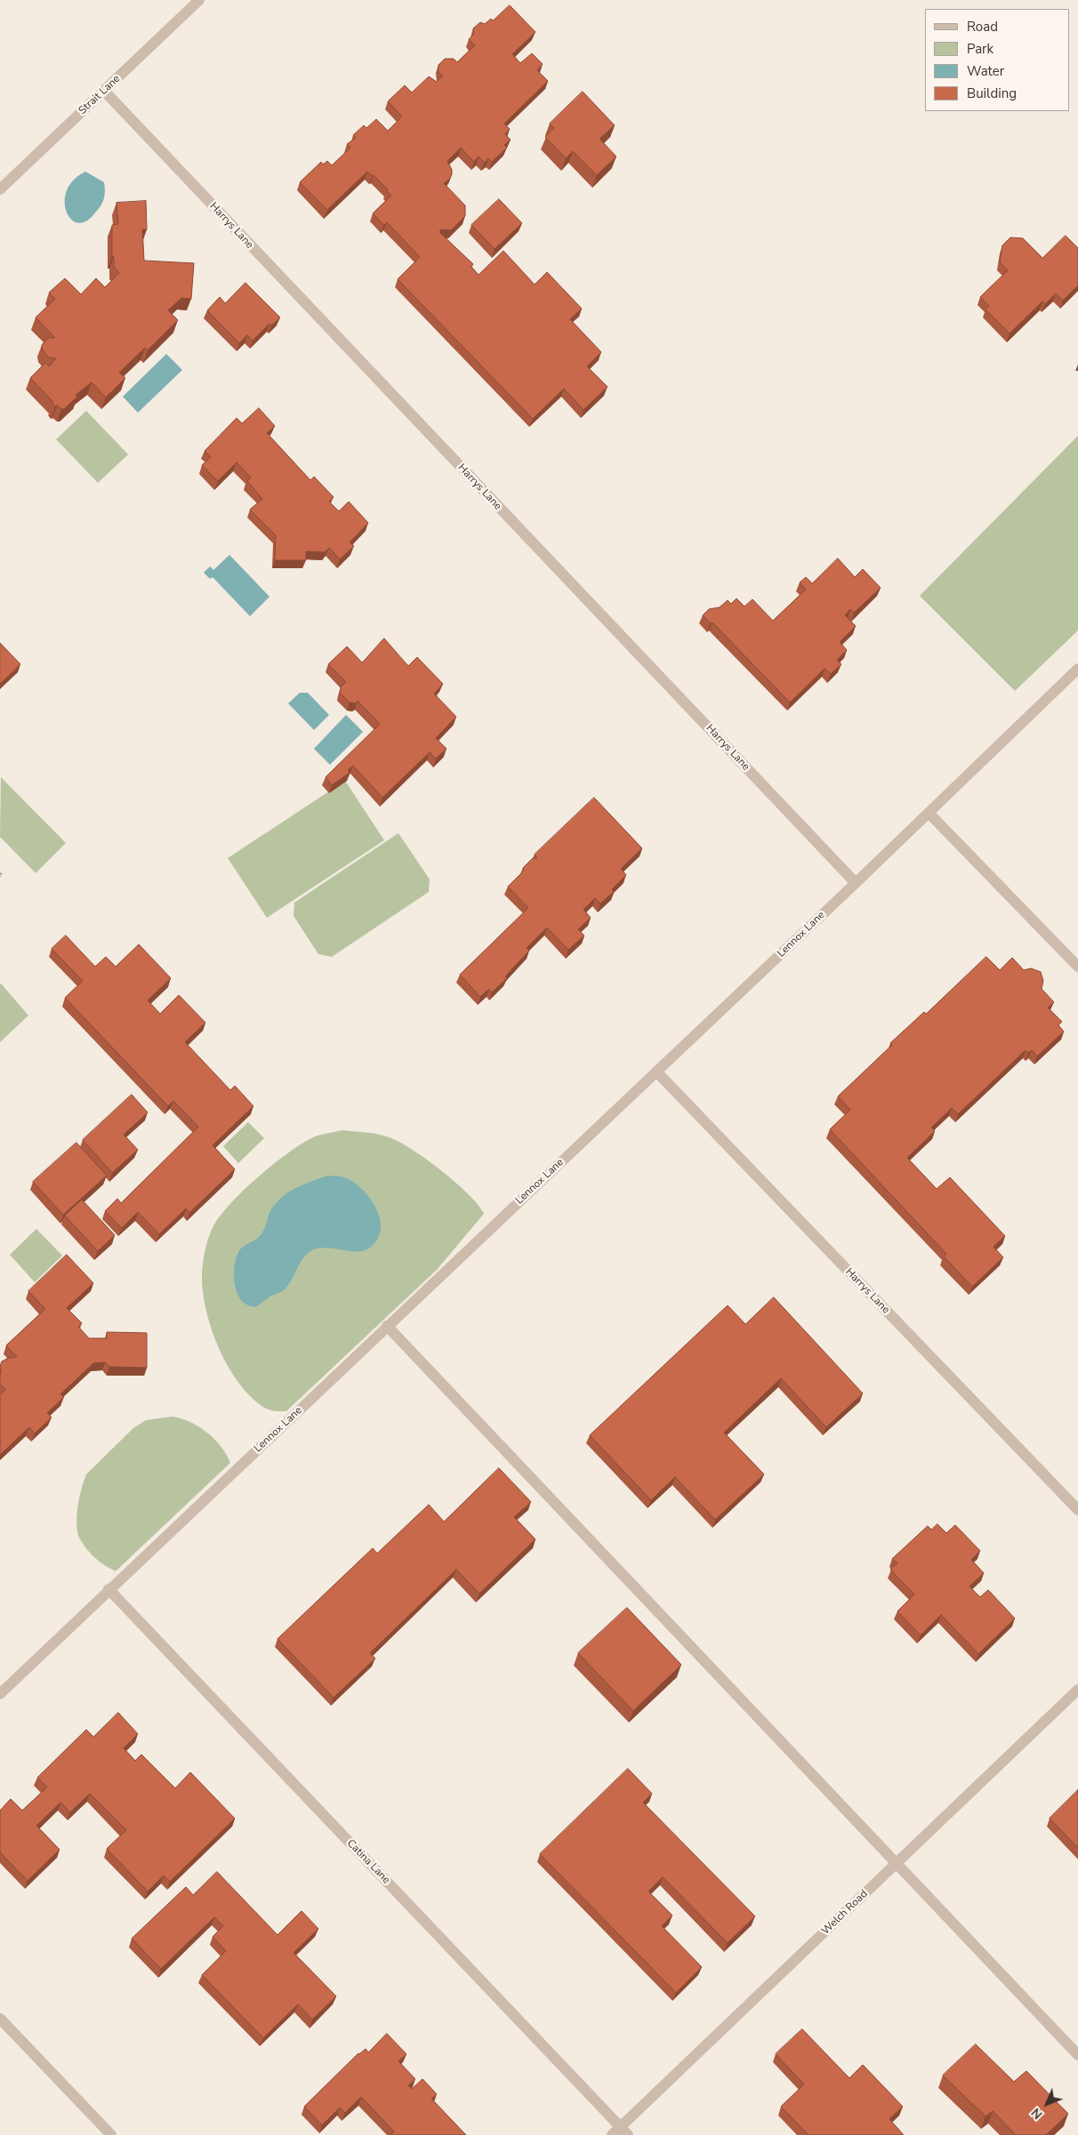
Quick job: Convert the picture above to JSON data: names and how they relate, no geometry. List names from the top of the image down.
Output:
{
  "streets": {
    "street": [
      "Strait Lane",
      "Harrys Lane",
      "Lennox Lane",
      "Catina Lane",
      "Welch Road"
    ]
  },
  "crossings": [
    ["Strait Lane", "Harrys Lane"],
    ["Harrys Lane", "Lennox Lane"],
    ["Lennox Lane", "Catina Lane"],
    ["Catina Lane", "Welch Road"]
  ],
  "legend": [
    "Road",
    "Park",
    "Water",
    "Building"
  ],
  "north": "bottom left"
}
